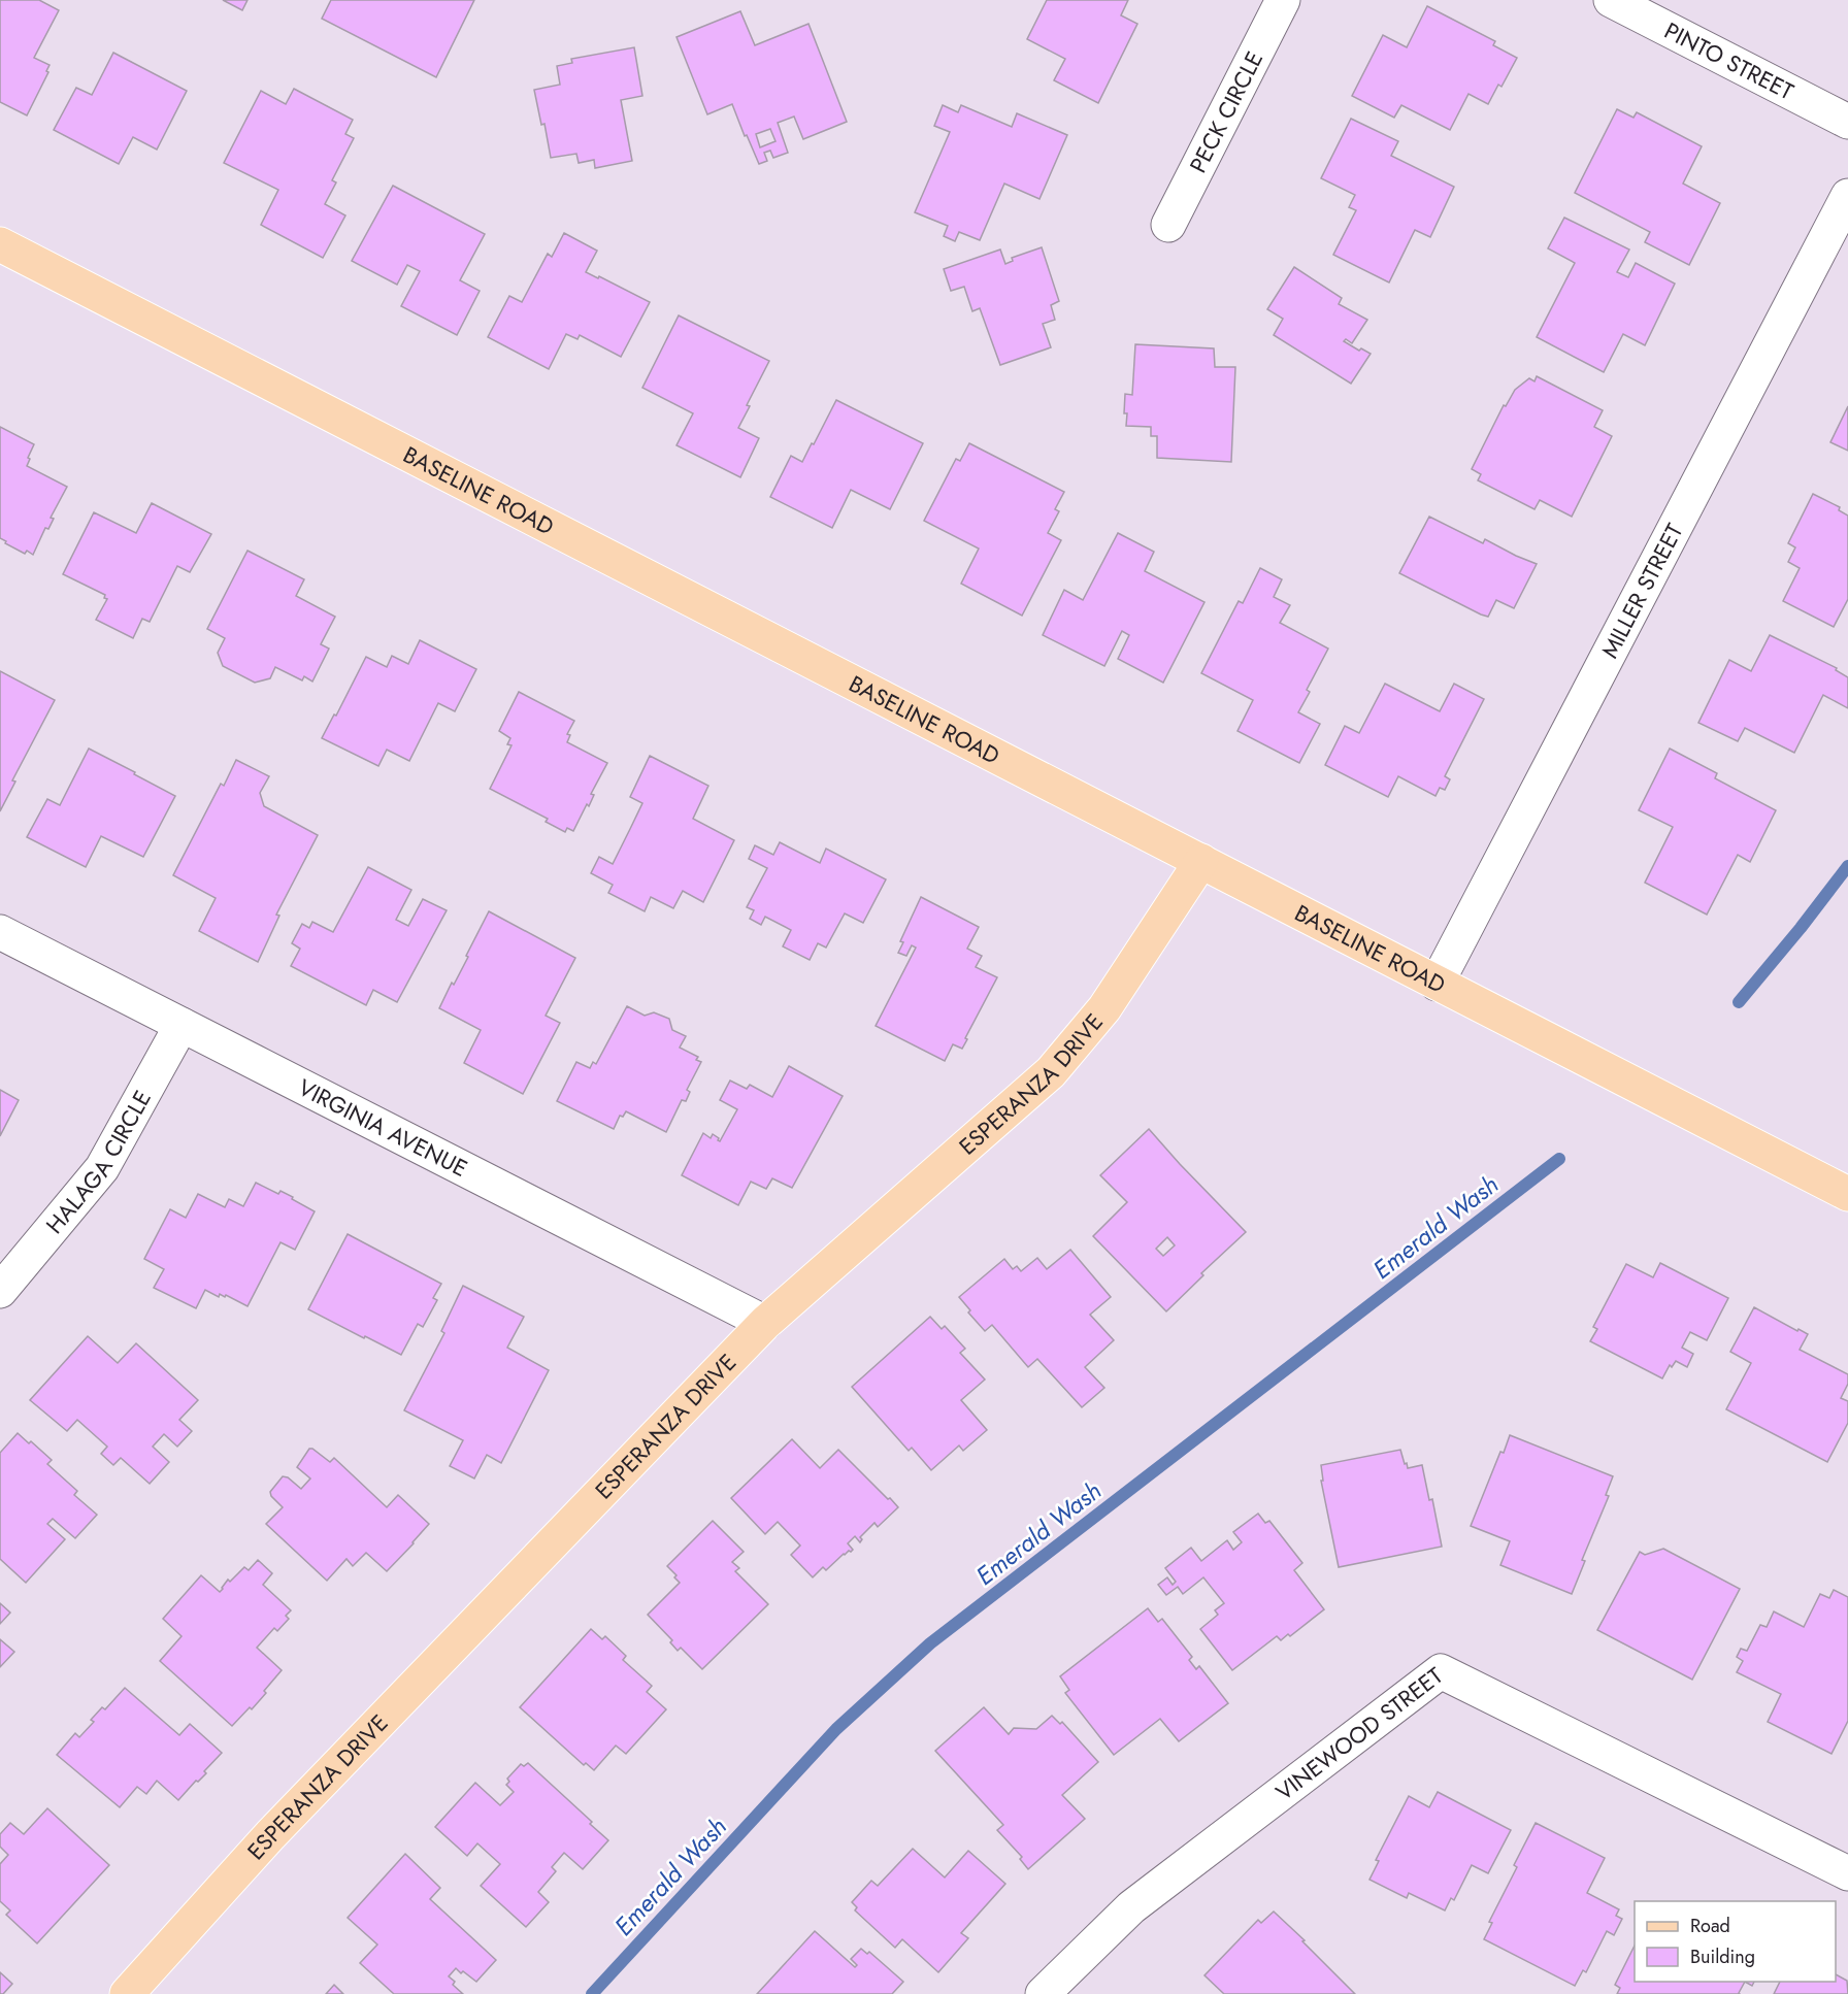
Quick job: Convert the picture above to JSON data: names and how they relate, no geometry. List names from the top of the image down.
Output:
{
  "streets": {
    "main road": ["BASELINE ROAD", "ESPERANZA DRIVE"],
    "street": [
      "PINTO STREET",
      "PECK CIRCLE",
      "MILLER STREET",
      "VIRGINIA AVENUE",
      "HALAGA CIRCLE",
      "VINEWOOD STREET"
    ]
  },
  "crossings": [
    ["BASELINE ROAD", "MILLER STREET"],
    ["BASELINE ROAD", "ESPERANZA DRIVE"],
    ["ESPERANZA DRIVE", "VIRGINIA AVENUE"],
    ["VIRGINIA AVENUE", "HALAGA CIRCLE"]
  ],
  "water": ["Emerald Wash"],
  "legend": ["Road", "Building"]
}
